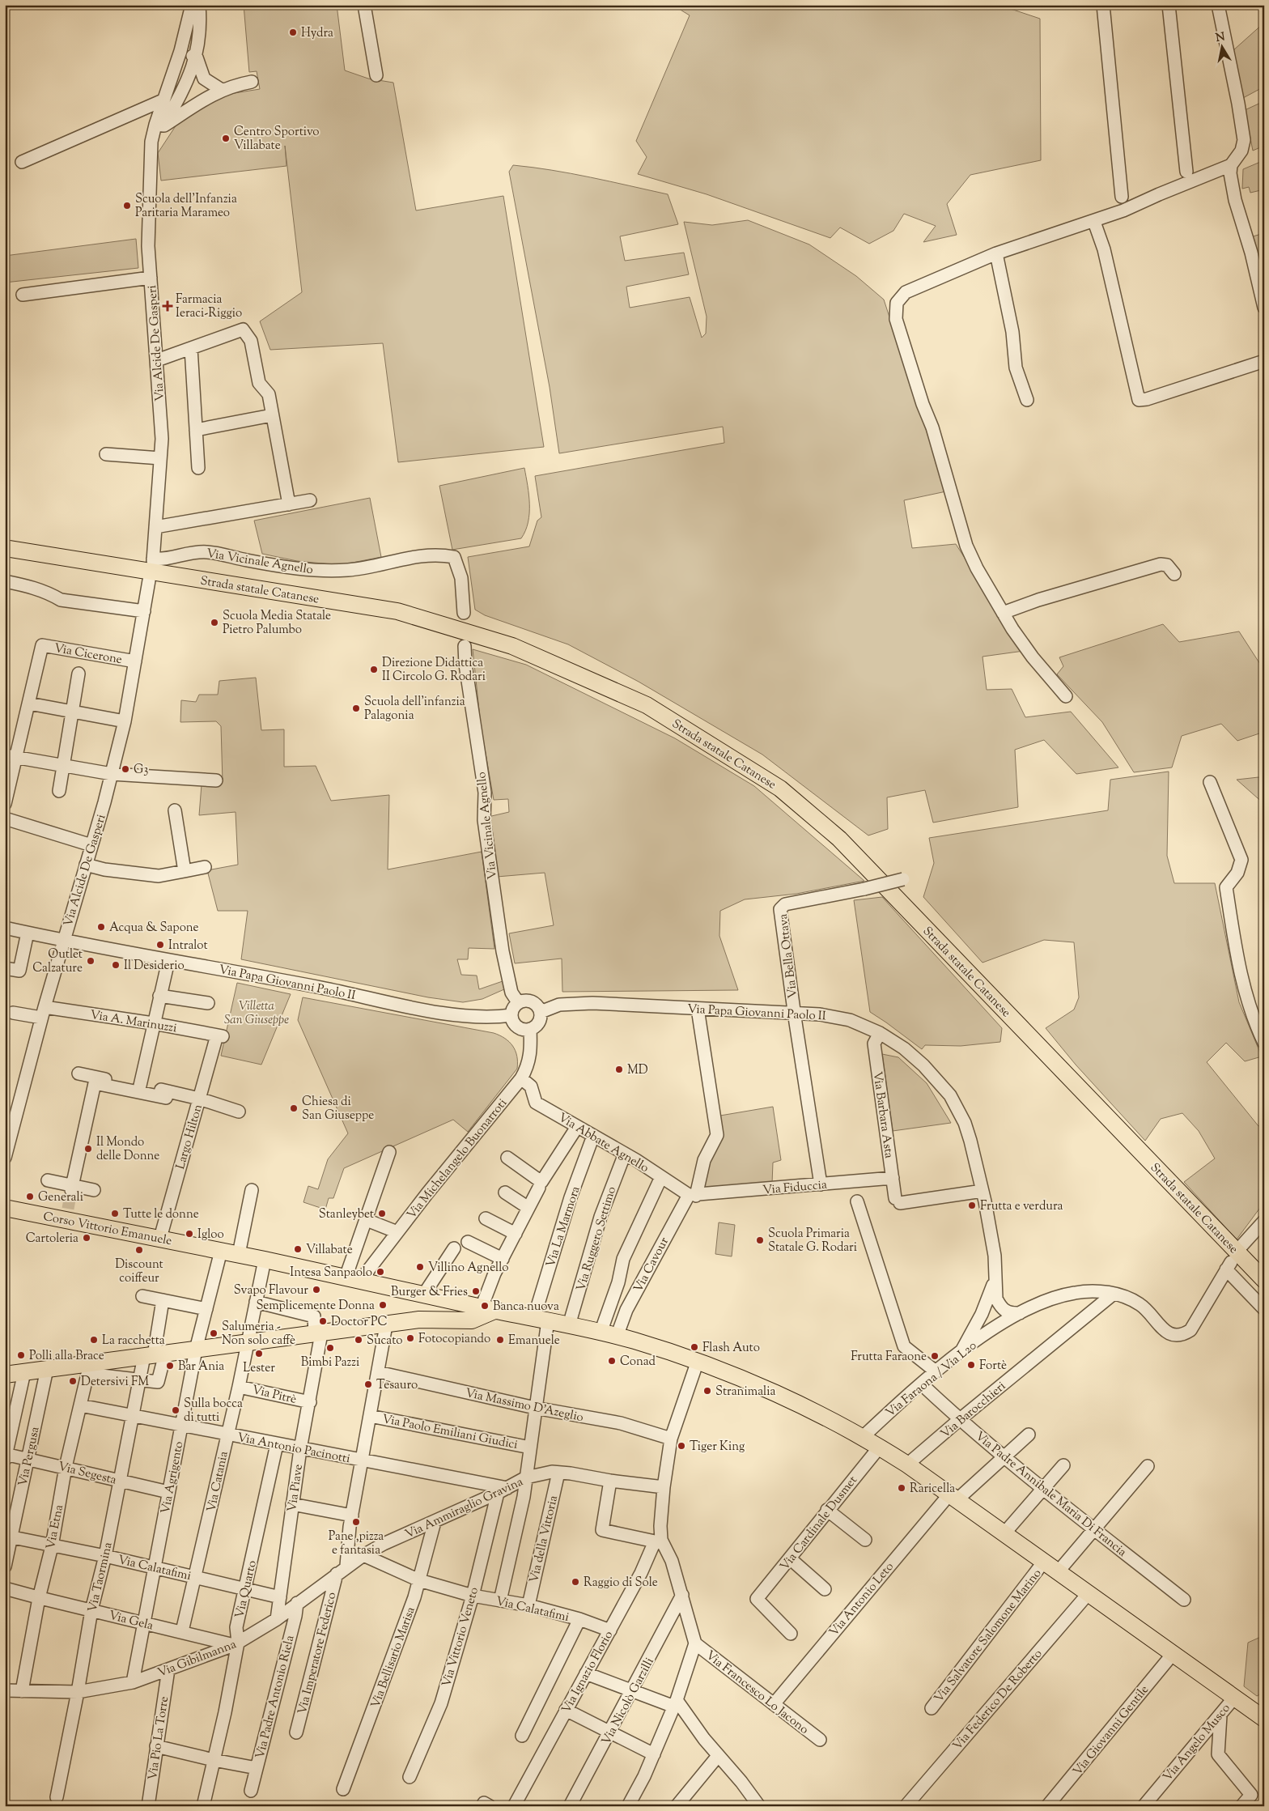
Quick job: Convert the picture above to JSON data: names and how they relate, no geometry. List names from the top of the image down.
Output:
{
  "streets": {
    "main road": ["Strada statale Catanese", "Corso Vittorio Emanuele"],
    "street": [
      "Via Alcide De Gasperi",
      "Via Vicinale Agnello",
      "Via Cicerone",
      "Via Bella Ottava",
      "Via Papa Giovanni Paolo II",
      "Via A. Marinuzzi",
      "Via Barbara Asta",
      "Largo Hilton",
      "Via Abbate Agnello",
      "Via Michelangelo Buonarroti",
      "Via Fiduccia",
      "Via La Marmora",
      "Via Ruggero Settimo",
      "Via Cavour",
      "Via Faraona / Via L20",
      "Via Pitrè",
      "Via Massimo D'Azeglio",
      "Via Barocchieri",
      "Via Paolo Emiliani Giudici",
      "Via Antonio Pacinotti",
      "Via Pergusa",
      "Via Segesta",
      "Via Agrigento",
      "Via Catania",
      "Via Piave",
      "Via Padre Annibale Maria Di Francia",
      "Via Ammiraglio Gravina",
      "Via Cardinale Dusmet",
      "Via Etna",
      "Via della Vittoria",
      "Via Calatafimi",
      "Via Taormina",
      "Via Quarto",
      "Via Antonio Leto",
      "Via Gela",
      "Via Salvatore Salomone Marino",
      "Via Vittorio Veneto",
      "Via Imperatore Federico",
      "Via Bellisario Marisa",
      "Via Gibilmanna",
      "Via Ignazio Florio",
      "Via Francesco Lo Jacono",
      "Via Padre Antonio Riela",
      "Via Federico De Roberto",
      "Via Nicolò Garzilli",
      "Via Giovanni Gentile",
      "Via Pio La Torre",
      "Via Angelo Musco"
    ]
  },
  "crossings": [
    ["Via Alcide De Gasperi", "Via Vicinale Agnello"],
    ["Via Alcide De Gasperi", "Via Cicerone"],
    ["Via Alcide De Gasperi", "Via Papa Giovanni Paolo II"],
    ["Via Alcide De Gasperi", "Via A. Marinuzzi"],
    ["Via Vicinale Agnello", "Via Papa Giovanni Paolo II"],
    ["Via Vicinale Agnello", "Via Michelangelo Buonarroti"],
    ["Via Bella Ottava", "Via Papa Giovanni Paolo II"],
    ["Via Bella Ottava", "Via Fiduccia"],
    ["Via Papa Giovanni Paolo II", "Via Barbara Asta"],
    ["Via Papa Giovanni Paolo II", "Via Michelangelo Buonarroti"],
    ["Via Papa Giovanni Paolo II", "Via Cavour"],
    ["Via A. Marinuzzi", "Largo Hilton"],
    ["Via Barbara Asta", "Via Fiduccia"],
    ["Largo Hilton", "Corso Vittorio Emanuele"],
    ["Via Abbate Agnello", "Via Michelangelo Buonarroti"],
    ["Via Abbate Agnello", "Via Fiduccia"],
    ["Via Abbate Agnello", "Via La Marmora"],
    ["Via Abbate Agnello", "Via Ruggero Settimo"],
    ["Via Abbate Agnello", "Via Cavour"],
    ["Via Michelangelo Buonarroti", "Corso Vittorio Emanuele"],
    ["Via Fiduccia", "Via Cavour"],
    ["Via La Marmora", "Corso Vittorio Emanuele"],
    ["Via La Marmora", "Via Massimo D'Azeglio"],
    ["Via La Marmora", "Via Paolo Emiliani Giudici"],
    ["Via La Marmora", "Via Ammiraglio Gravina"],
    ["Via La Marmora", "Via Calatafimi"],
    ["Corso Vittorio Emanuele", "Via Ruggero Settimo"],
    ["Corso Vittorio Emanuele", "Via Cavour"],
    ["Corso Vittorio Emanuele", "Via Faraona / Via L20"],
    ["Corso Vittorio Emanuele", "Via Barocchieri"],
    ["Corso Vittorio Emanuele", "Via Agrigento"],
    ["Corso Vittorio Emanuele", "Via Catania"],
    ["Corso Vittorio Emanuele", "Via Cardinale Dusmet"],
    ["Corso Vittorio Emanuele", "Via Antonio Leto"],
    ["Corso Vittorio Emanuele", "Via Salvatore Salomone Marino"],
    ["Corso Vittorio Emanuele", "Via Federico De Roberto"],
    ["Corso Vittorio Emanuele", "Via Giovanni Gentile"],
    ["Corso Vittorio Emanuele", "Via Angelo Musco"],
    ["Via Faraona / Via L20", "Via Barocchieri"],
    ["Via Faraona / Via L20", "Via Padre Annibale Maria Di Francia"],
    ["Via Pitrè", "Via Catania"],
    ["Via Pitrè", "Via Piave"],
    ["Via Barocchieri", "Via Padre Annibale Maria Di Francia"],
    ["Via Antonio Pacinotti", "Via Agrigento"],
    ["Via Antonio Pacinotti", "Via Catania"],
    ["Via Antonio Pacinotti", "Via Piave"],
    ["Via Antonio Pacinotti", "Via Ammiraglio Gravina"],
    ["Via Antonio Pacinotti", "Via Etna"],
    ["Via Antonio Pacinotti", "Via Taormina"],
    ["Via Antonio Pacinotti", "Via Quarto"],
    ["Via Antonio Pacinotti", "Via Vittorio Veneto"],
    ["Via Pergusa", "Via Segesta"],
    ["Via Pergusa", "Via Calatafimi"],
    ["Via Segesta", "Via Agrigento"],
    ["Via Segesta", "Via Etna"],
    ["Via Segesta", "Via Taormina"],
    ["Via Agrigento", "Via Calatafimi"],
    ["Via Agrigento", "Via Gela"],
    ["Via Agrigento", "Via Gibilmanna"],
    ["Via Catania", "Via Piave"],
    ["Via Catania", "Via Calatafimi"],
    ["Via Catania", "Via Gela"],
    ["Via Piave", "Via Calatafimi"],
    ["Via Piave", "Via Gibilmanna"],
    ["Via Padre Annibale Maria Di Francia", "Via Antonio Leto"],
    ["Via Ammiraglio Gravina", "Via della Vittoria"],
    ["Via Ammiraglio Gravina", "Via Calatafimi"],
    ["Via Ammiraglio Gravina", "Via Vittorio Veneto"],
    ["Via Ammiraglio Gravina", "Via Bellisario Marisa"],
    ["Via Ammiraglio Gravina", "Via Gibilmanna"],
    ["Via Etna", "Via Calatafimi"],
    ["Via Etna", "Via Gela"],
    ["Via Etna", "Via Gibilmanna"],
    ["Via della Vittoria", "Via Calatafimi"],
    ["Via Calatafimi", "Via Taormina"],
    ["Via Calatafimi", "Via Quarto"],
    ["Via Calatafimi", "Via Vittorio Veneto"],
    ["Via Calatafimi", "Via Bellisario Marisa"],
    ["Via Calatafimi", "Via Gibilmanna"],
    ["Via Calatafimi", "Via Ignazio Florio"],
    ["Via Taormina", "Via Gela"],
    ["Via Taormina", "Via Gibilmanna"],
    ["Via Quarto", "Via Gela"],
    ["Via Quarto", "Via Gibilmanna"],
    ["Via Antonio Leto", "Via Francesco Lo Jacono"],
    ["Via Gela", "Via Gibilmanna"],
    ["Via Imperatore Federico", "Via Gibilmanna"],
    ["Via Gibilmanna", "Via Padre Antonio Riela"],
    ["Via Gibilmanna", "Via Pio La Torre"]
  ],
  "parks": ["Villetta San Giuseppe"],
  "places": {
    "other": [
      "Hydra",
      "Centro Sportivo Villabate",
      "Scuola dell'Infanzia Paritaria Marameo",
      "Scuola Media Statale Pietro Palumbo",
      "Direzione Didattica II Circolo G. Rodari",
      "Scuola dell'infanzia Palagonia",
      "G3",
      "Acqua & Sapone",
      "Intralot",
      "Outlet Calzature",
      "Il Desiderio",
      "MD",
      "Chiesa di San Giuseppe",
      "Il Mondo delle Donne",
      "Generali",
      "Frutta e verdura",
      "Tutte le donne",
      "Stanleybet",
      "Igloo",
      "Cartoleria",
      "Scuola Primaria Statale G. Rodari",
      "Villabate",
      "Discount coiffeur",
      "Villino Agnello",
      "Intesa Sanpaolo",
      "Svapo Flavour",
      "Burger & Fries",
      "Semplicemente Donna",
      "Banca nuova",
      "Doctor PC",
      "Salumeria - Non solo caffè",
      "Fotocopiando",
      "La racchetta",
      "Sucato",
      "Emanuele",
      "Flash Auto",
      "Bimbi Pazzi",
      "Lester",
      "Polli alla Brace",
      "Frutta Faraone",
      "Conad",
      "Fortè",
      "Bar Ania",
      "Detersivi FM",
      "Tesauro",
      "Stranimalia",
      "Sulla bocca di tutti",
      "Tiger King",
      "Raricella",
      "Pane ,pizza e fantasia",
      "Raggio di Sole"
    ],
    "health": ["Farmacia Ieraci-Riggio"]
  },
  "north": "top"
}
